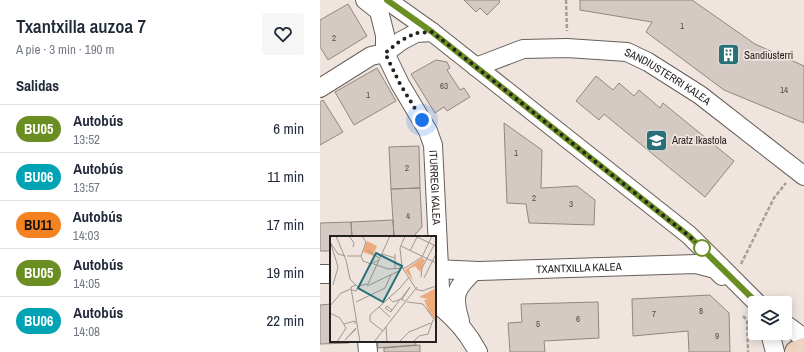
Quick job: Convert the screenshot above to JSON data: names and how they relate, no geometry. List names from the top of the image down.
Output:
{
  "streets": {
    "street": ["SANDIUSTERRI KALEA", "ITURREGI KALEA", "TXANTXILLA KALEA"]
  },
  "crossings": [
    ["ITURREGI KALEA", "TXANTXILLA KALEA"]
  ],
  "places": {
    "building": ["Sandiusterri"],
    "school or university": ["Aratz Ikastola"]
  },
  "lines": ["bus line BU05"],
  "house_numbers": [
    "1",
    "2",
    "63",
    "14",
    "1",
    "1",
    "2",
    "2",
    "3",
    "4",
    "8",
    "7",
    "6",
    "5",
    "9"
  ],
  "page": {
    "heading": [
      ["Txantxilla auzoa 7", "A pie · 3 min · 190 m"],
      "Salidas"
    ],
    "list": [
      {
        "mark": "BU05",
        "name": "Autobús",
        "note": "13:52",
        "value": "6 min"
      },
      {
        "mark": "BU06",
        "name": "Autobús",
        "note": "13:57",
        "value": "11 min"
      },
      {
        "mark": "BU11",
        "name": "Autobús",
        "note": "14:03",
        "value": "17 min"
      },
      {
        "mark": "BU05",
        "name": "Autobús",
        "note": "14:05",
        "value": "19 min"
      },
      {
        "mark": "BU06",
        "name": "Autobús",
        "note": "14:08",
        "value": "22 min"
      }
    ]
  }
}
